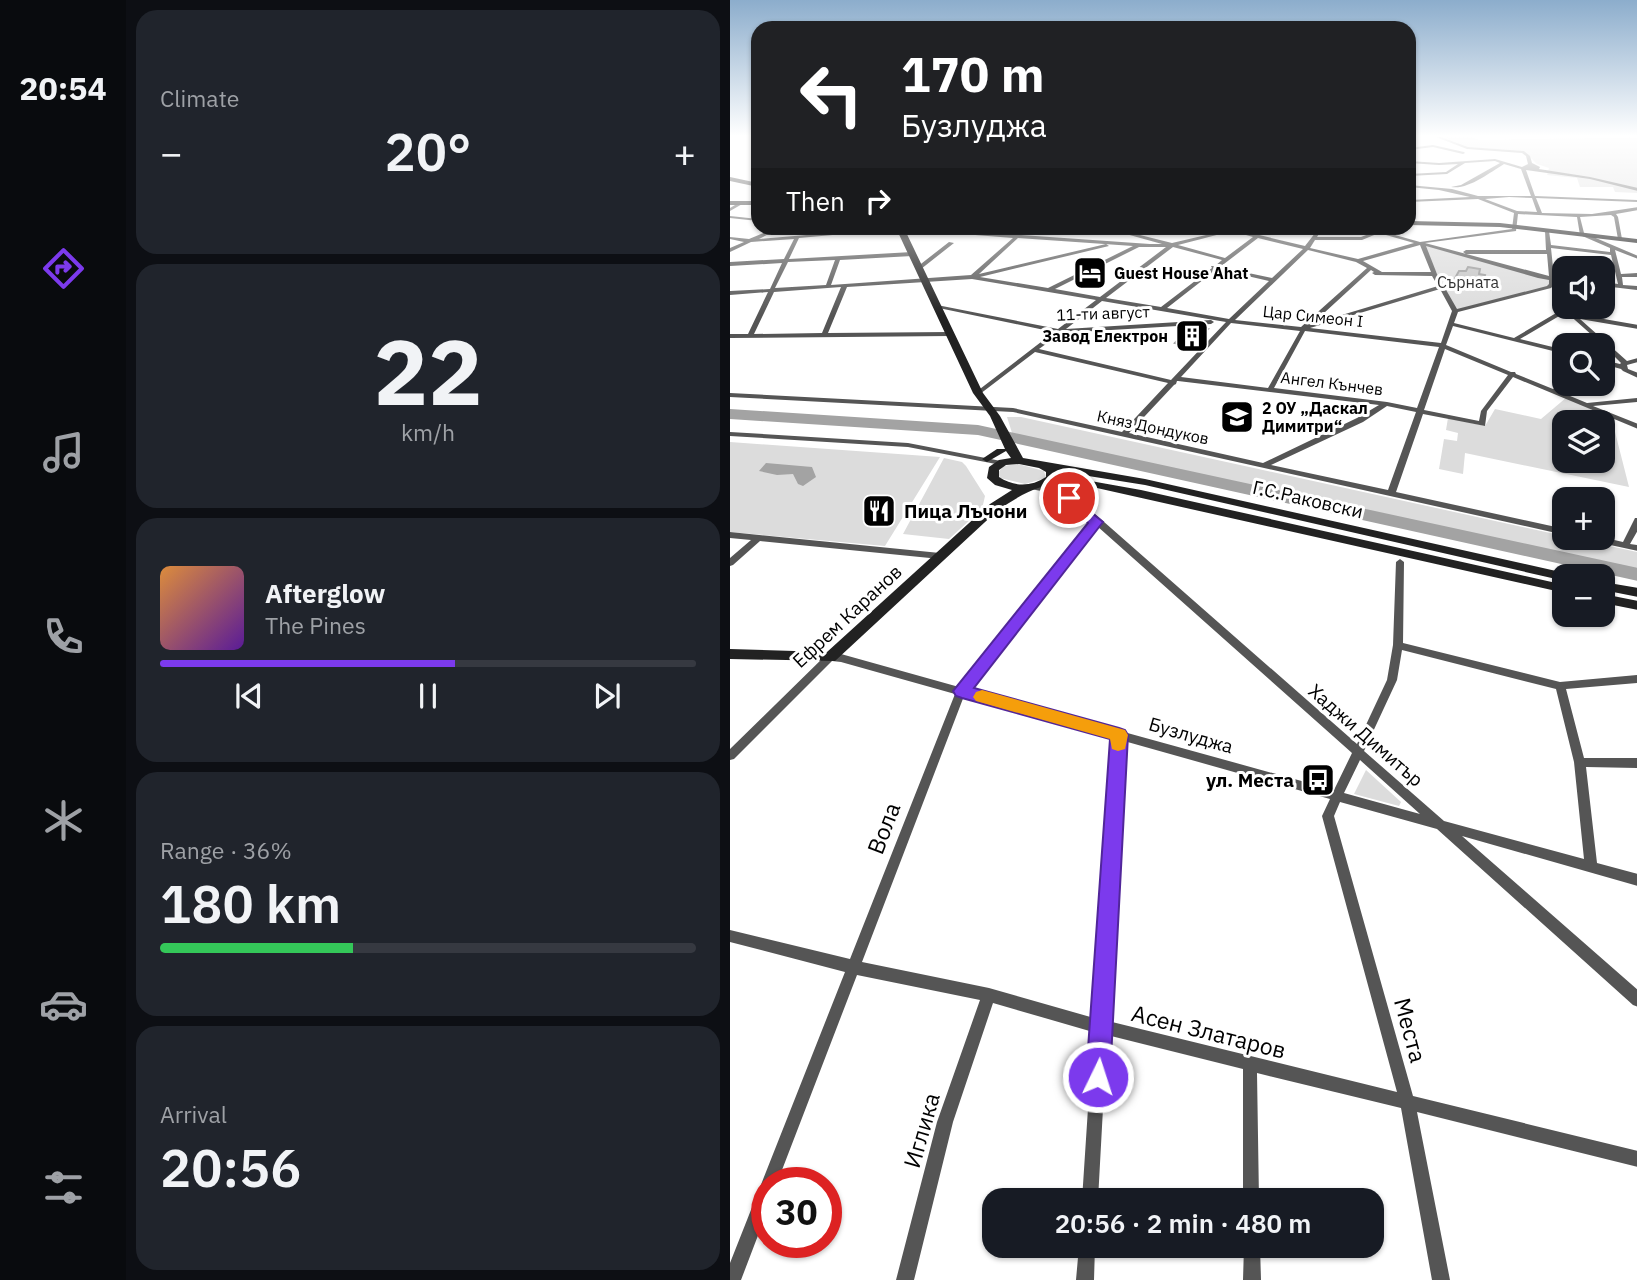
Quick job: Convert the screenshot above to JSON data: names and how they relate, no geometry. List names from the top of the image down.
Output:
{
  "streets": {
    "street": [
      "11-ти август",
      "Цар Симеон I",
      "Ангел Кънчев",
      "Княз Дондуков",
      "Г.С.Раковски",
      "Ефрем Каранов",
      "Бузлуджа",
      "Хаджи Димитър",
      "Вола",
      "Места",
      "Асен Златаров",
      "Иглика"
    ]
  },
  "crossings": [
    ["11-ти август", "Цар Симеон I"],
    ["Цар Симеон I", "Ангел Кънчев"],
    ["Г.С.Раковски", "Ефрем Каранов"],
    ["Г.С.Раковски", "Хаджи Димитър"],
    ["Ефрем Каранов", "Бузлуджа"],
    ["Ефрем Каранов", "Хаджи Димитър"],
    ["Бузлуджа", "Хаджи Димитър"],
    ["Бузлуджа", "Вола"],
    ["Бузлуджа", "Места"],
    ["Хаджи Димитър", "Вола"],
    ["Хаджи Димитър", "Места"],
    ["Вола", "Асен Златаров"],
    ["Места", "Асен Златаров"],
    ["Асен Златаров", "Иглика"]
  ],
  "parks": ["Сърната"],
  "places": {
    "hotel": ["Guest House Ahat"],
    "building": ["Завод Електрон"],
    "school or university": ["2 ОУ „Даскал Димитри“"],
    "restaurant": ["Пица Лъчони"],
    "bus stop": ["ул. Места"]
  },
  "page": {
    "tabs": "20:54",
    "tile": [
      "Climate",
      ["22", "km/h"],
      ["Range · 36%", "180 km"],
      ["Arrival", "20:56"]
    ],
    "turn": ["170 m", "Бузлуджа"],
    "heat": ["−", "20°", "+"],
    "then": "Then",
    "map_buttons": ["+", "−"],
    "song": ["Afterglow", "The Pines"],
    "limit": "30",
    "trip": "20:56 · 2 min · 480 m"
  }
}
